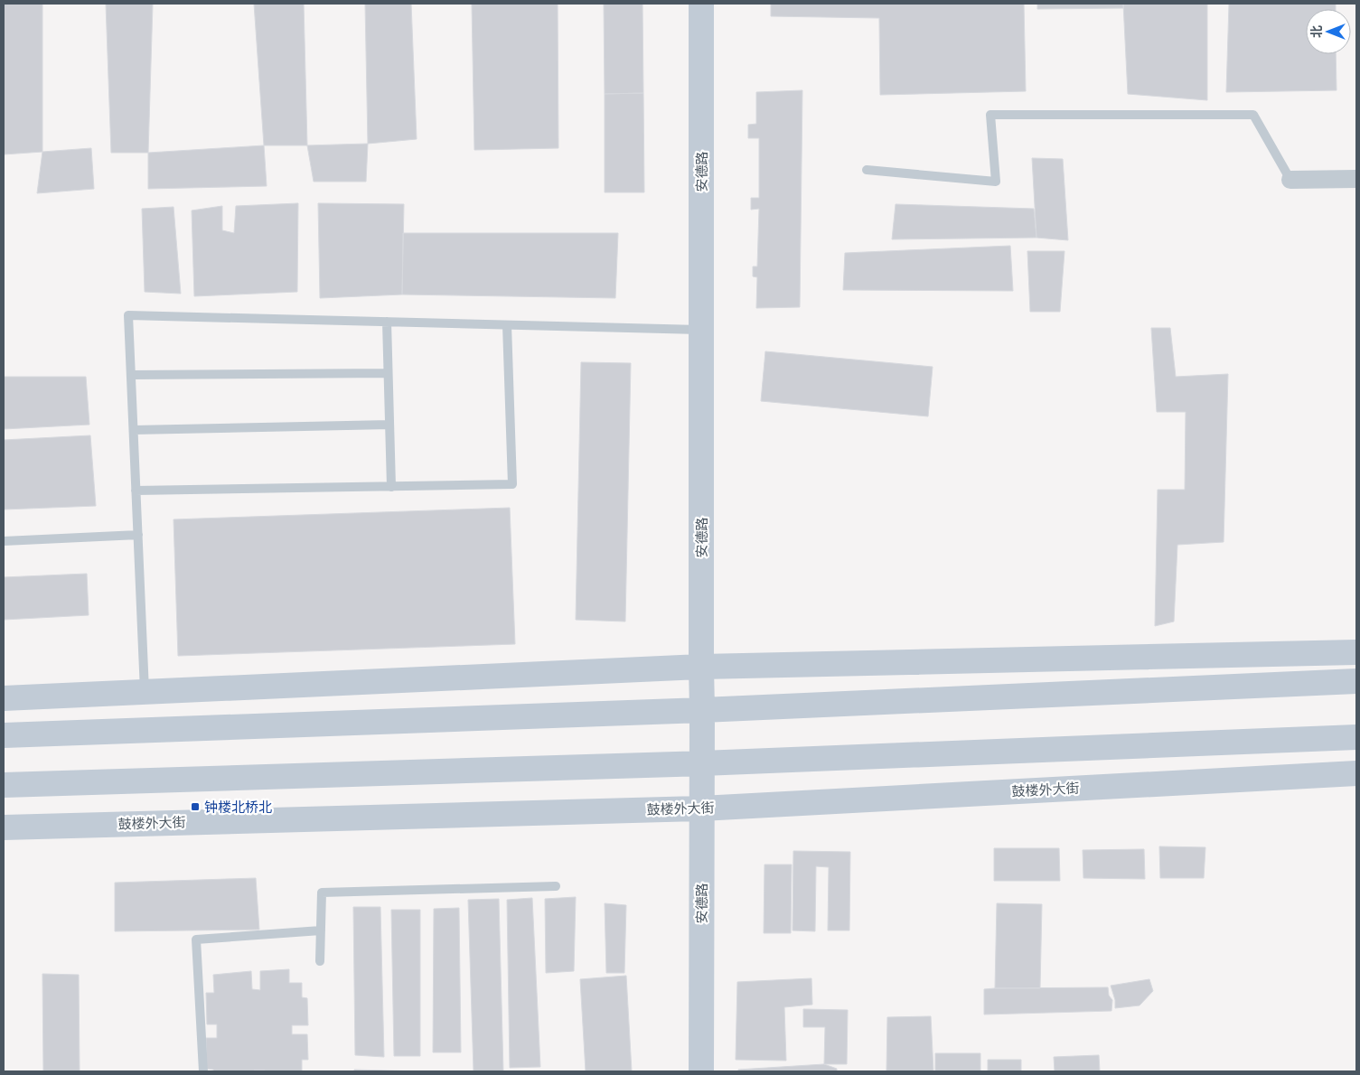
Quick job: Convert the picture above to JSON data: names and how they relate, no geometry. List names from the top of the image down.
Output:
{
  "streets": {
    "street": ["安德路", "鼓楼外大街"]
  },
  "crossings": [
    ["安德路", "鼓楼外大街"]
  ],
  "places": {
    "transit": ["钟楼北桥北"]
  },
  "north": "left"
}
